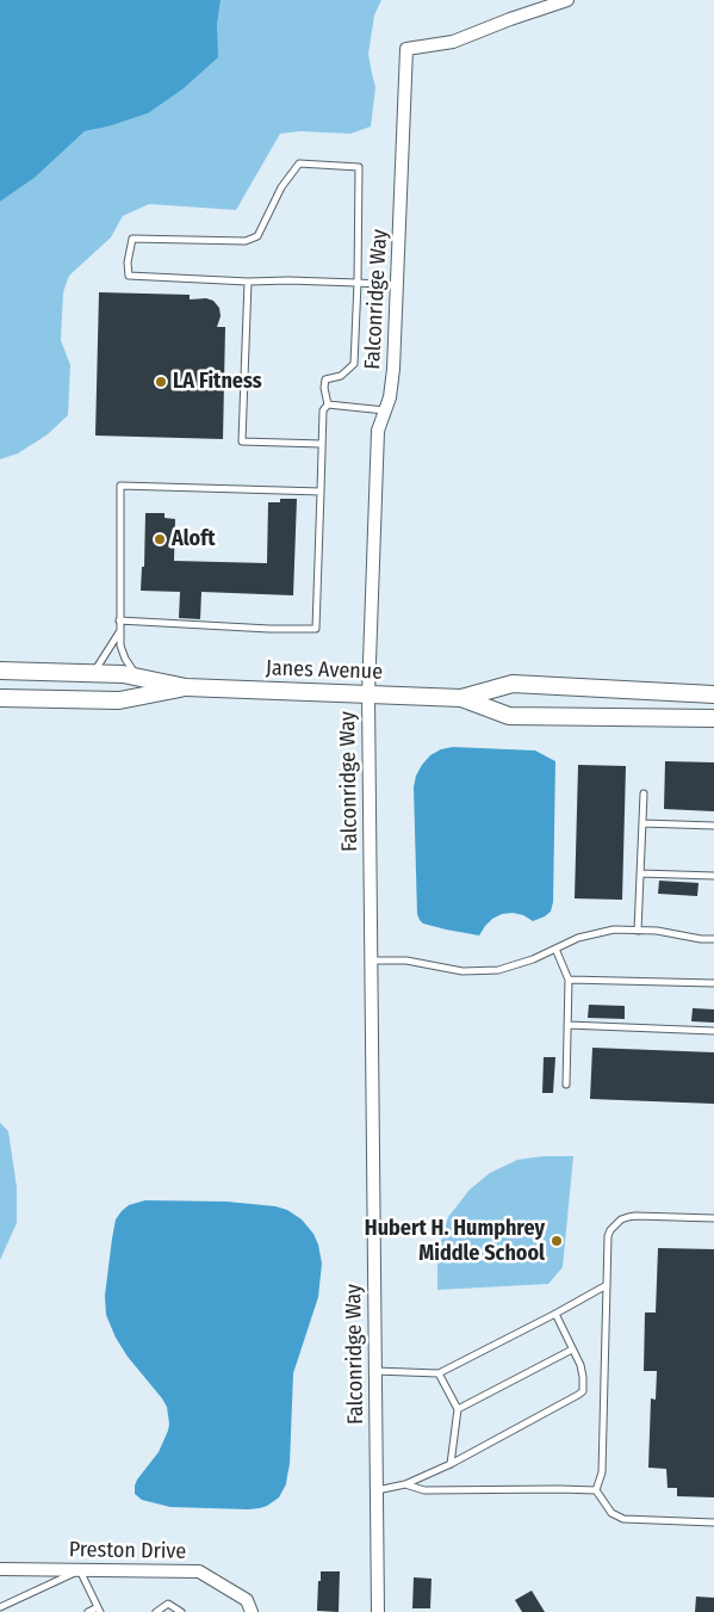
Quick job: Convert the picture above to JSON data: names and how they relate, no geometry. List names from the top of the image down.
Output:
{
  "streets": {
    "street": ["Falconridge Way", "Janes Avenue", "Preston Drive"]
  },
  "crossings": [
    ["Falconridge Way", "Janes Avenue"]
  ],
  "places": ["LA Fitness", "Aloft", "Hubert H. Humphrey Middle School"]
}
